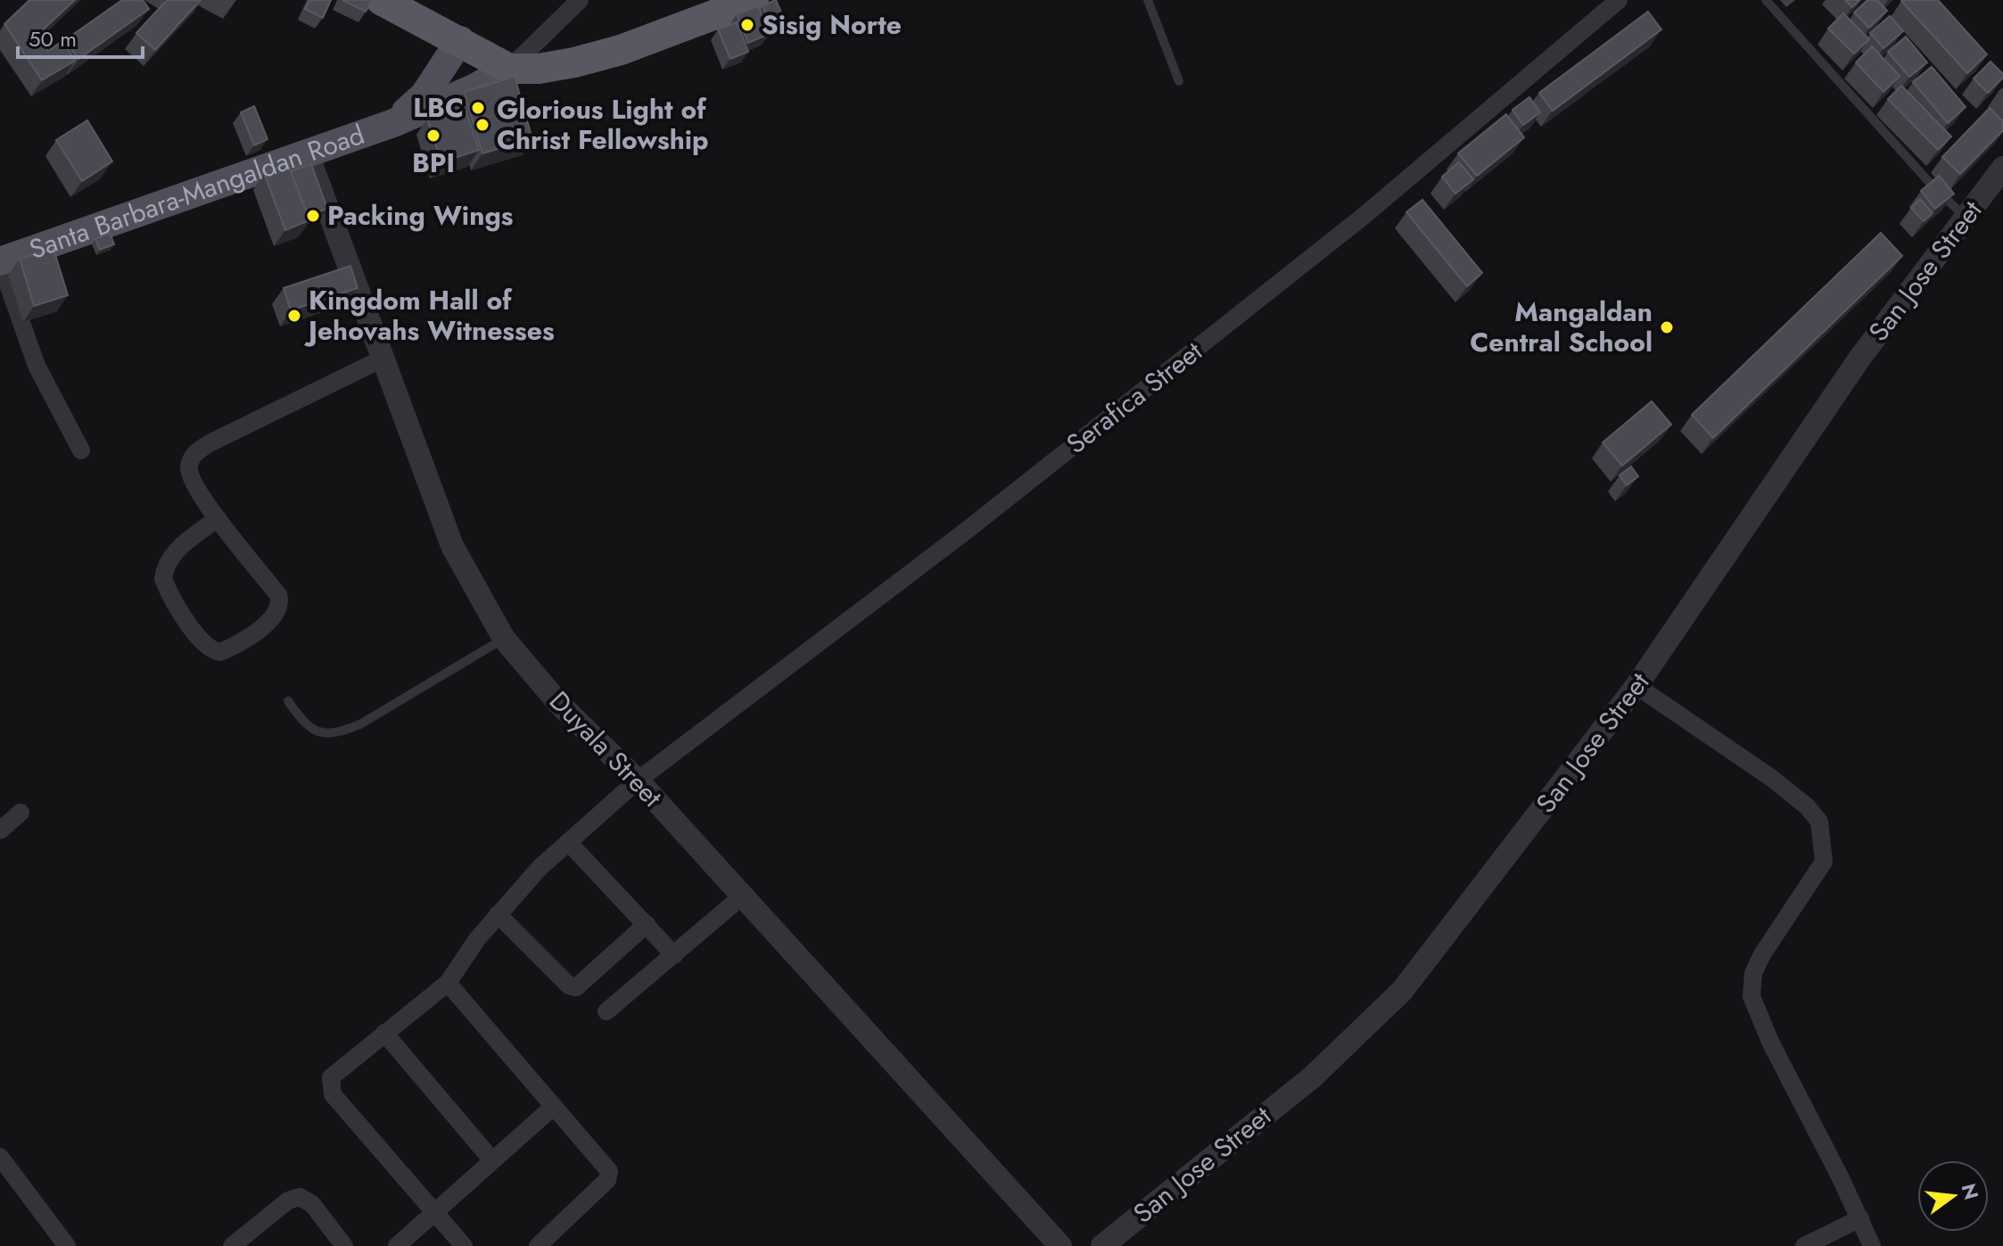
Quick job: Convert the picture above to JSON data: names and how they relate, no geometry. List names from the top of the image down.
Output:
{
  "streets": {
    "main road": ["Santa Barbara-Mangaldan Road"],
    "street": ["San Jose Street", "Serafica Street", "Duyala Street"]
  },
  "crossings": [
    ["Santa Barbara-Mangaldan Road", "Duyala Street"],
    ["Serafica Street", "Duyala Street"]
  ],
  "places": [
    "Sisig Norte",
    "LBC",
    "Glorious Light of Christ Fellowship",
    "BPI",
    "Packing Wings",
    "Kingdom Hall of Jehovahs Witnesses",
    "Mangaldan Central School"
  ],
  "scale_bar": "50 m",
  "north": "right"
}
